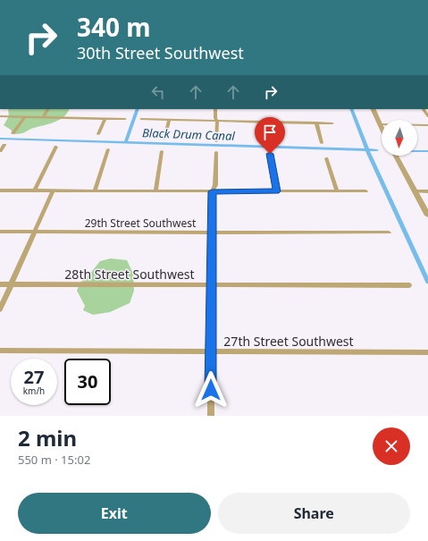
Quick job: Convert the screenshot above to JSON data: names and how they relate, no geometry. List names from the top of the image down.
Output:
{
  "streets": {
    "street": ["29th Street Southwest", "28th Street Southwest", "27th Street Southwest"]
  },
  "water": ["Black Drum Canal"],
  "north": "bottom",
  "page": {
    "turn": ["340 m", "30th Street Southwest"],
    "speed": "27 km/h",
    "limit": "30",
    "heading": ["2 min", "550 m · 15:02"],
    "buttons": ["Exit", "Share"]
  }
}
